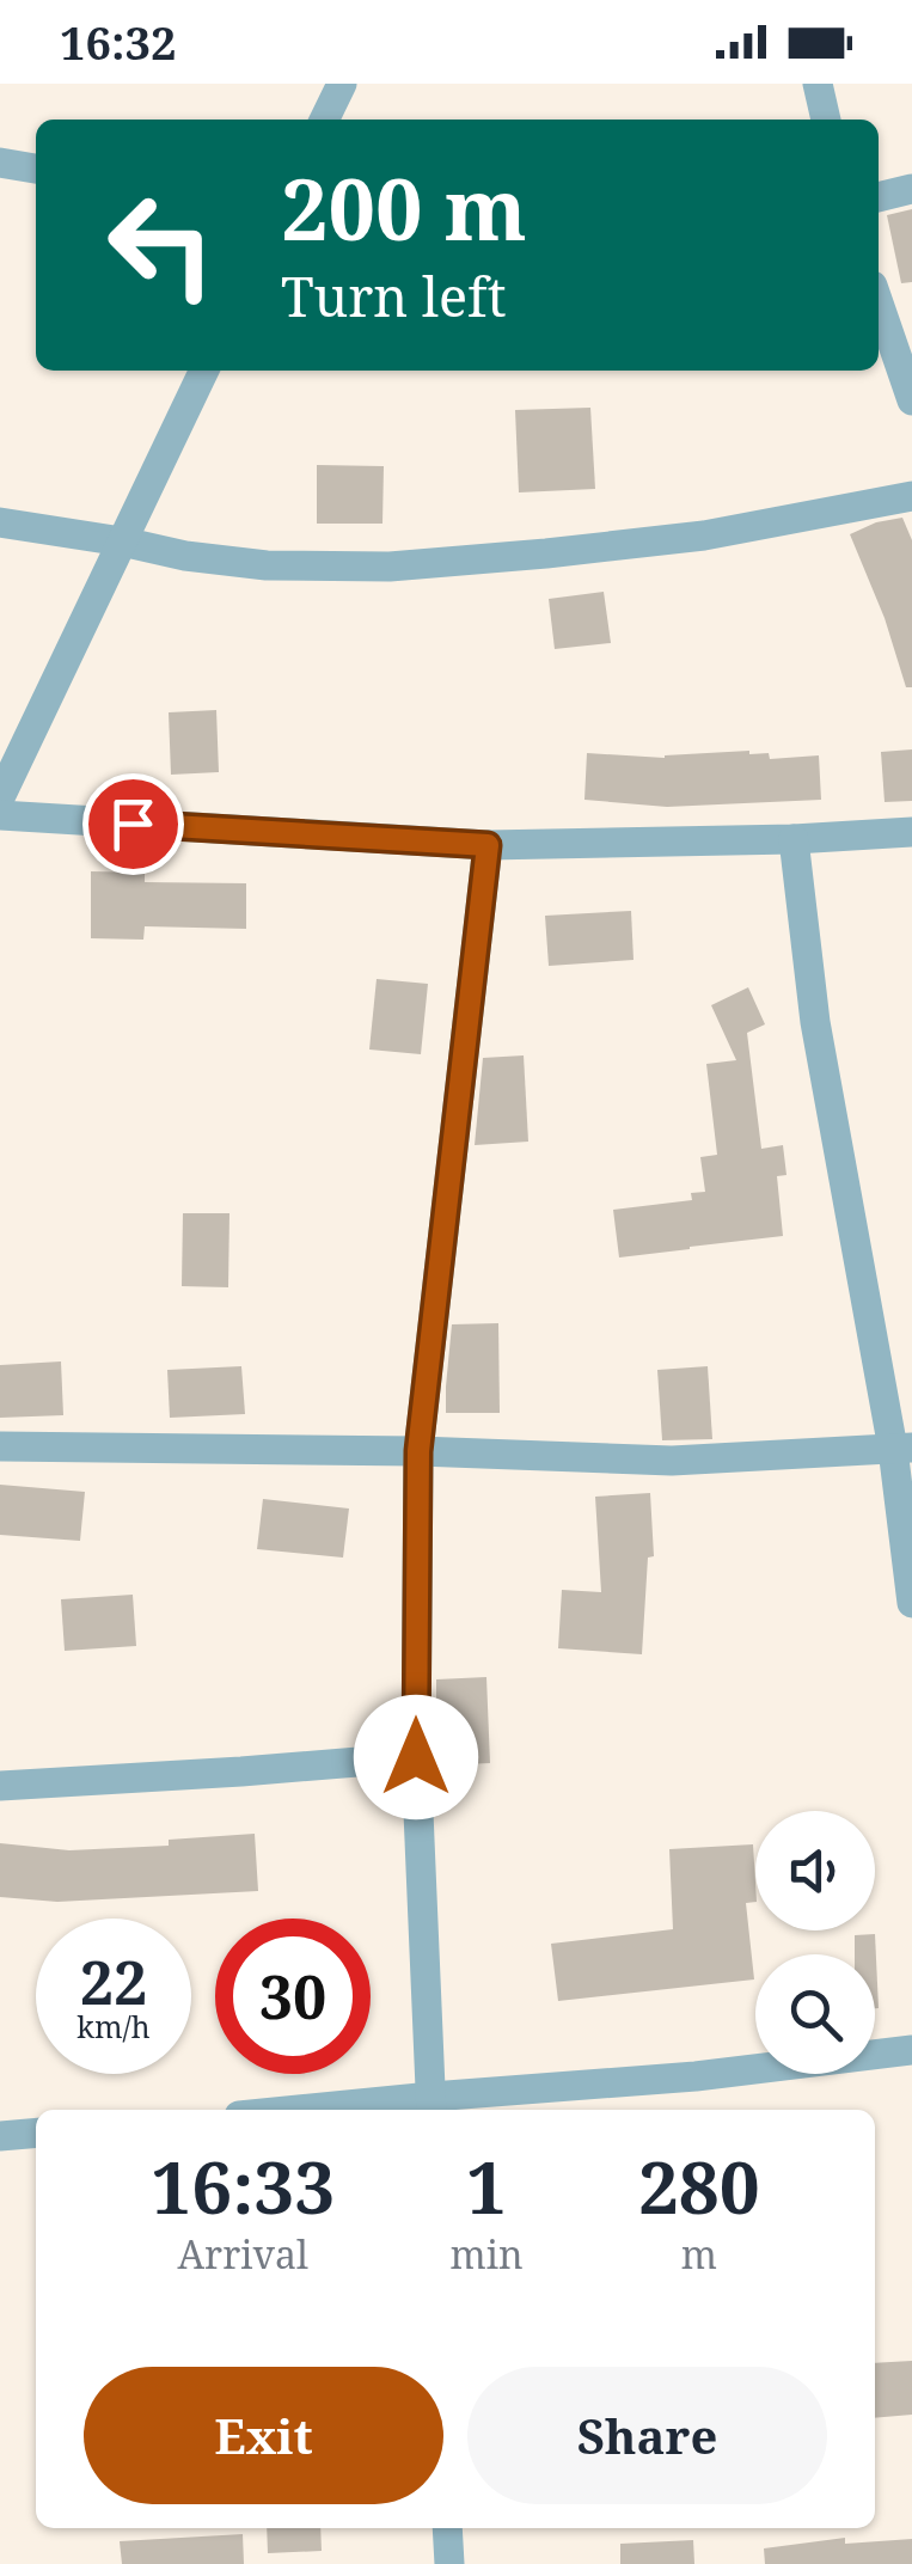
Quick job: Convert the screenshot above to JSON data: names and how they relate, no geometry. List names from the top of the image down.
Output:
{
  "page": {
    "status": "16:32",
    "turn": ["200 m", "Turn left"],
    "speed": "22 km/h",
    "limit": "30",
    "eta": [
      "16:33",
      "Arrival",
      "1",
      "min",
      "280",
      "m"
    ],
    "buttons": ["Exit", "Share"]
  }
}
